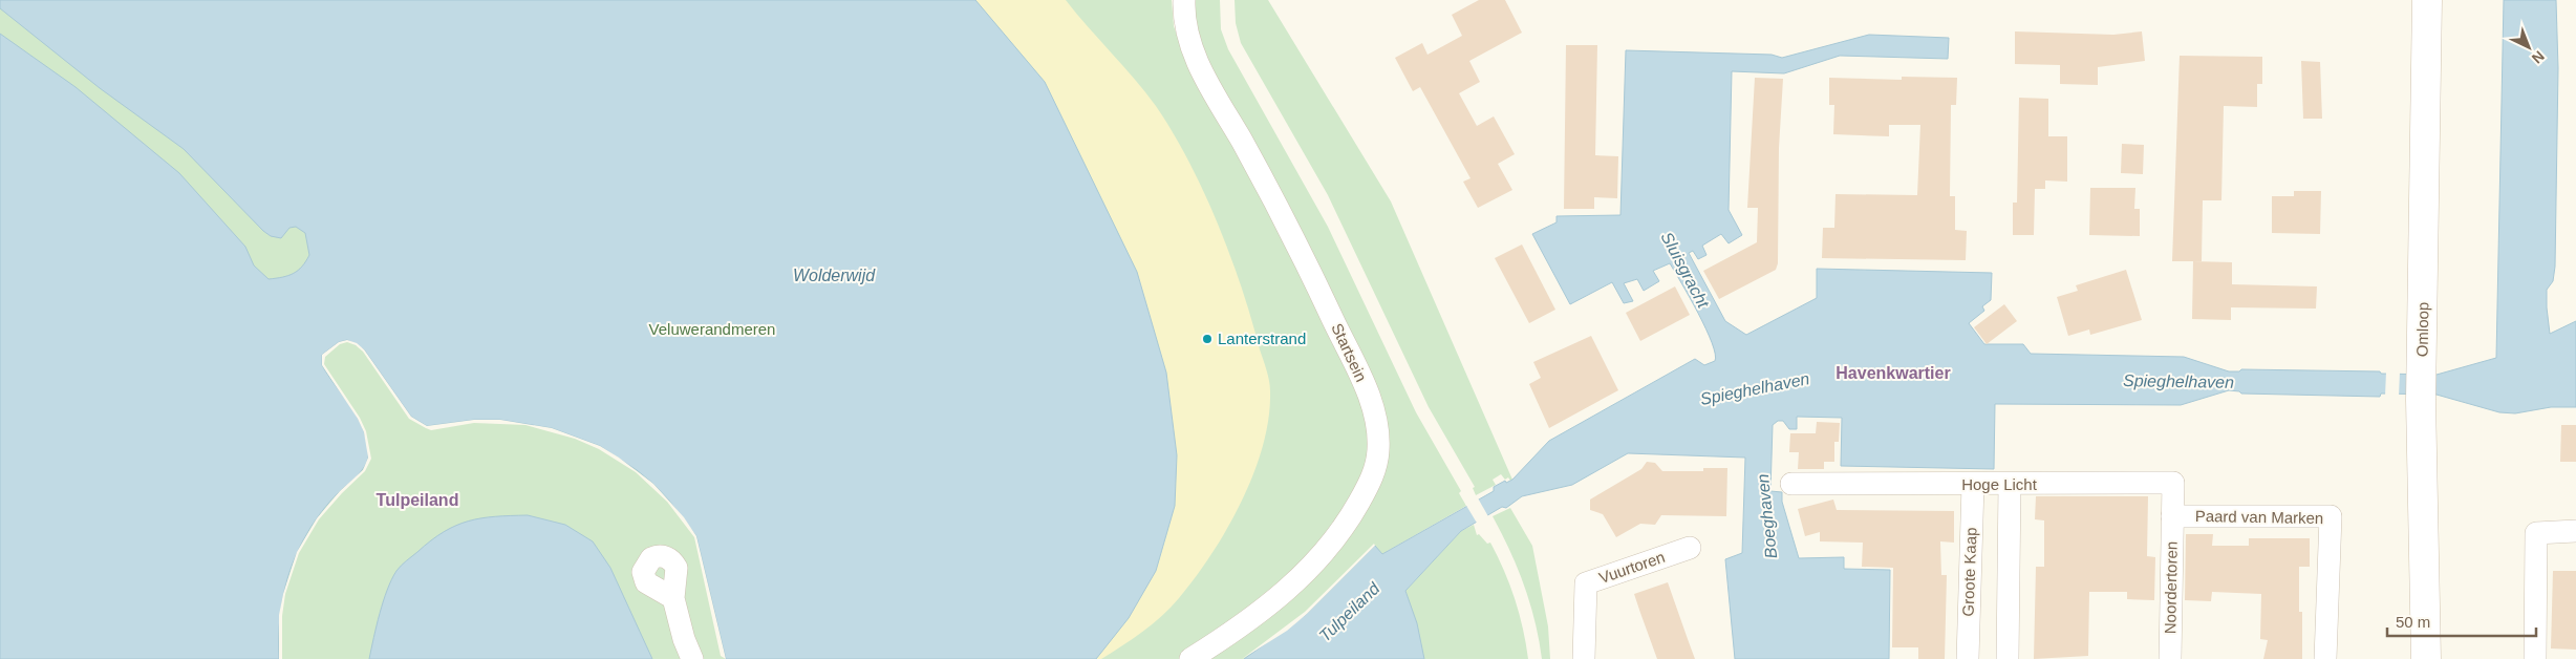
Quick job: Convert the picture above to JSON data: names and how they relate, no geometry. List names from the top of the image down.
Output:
{
  "streets": {
    "main road": ["Omloop"],
    "street": [
      "Startsein",
      "Hoge Licht",
      "Paard van Marken",
      "Vuurtoren",
      "Groote Kaap",
      "Noordertoren"
    ]
  },
  "crossings": [
    ["Hoge Licht", "Paard van Marken"],
    ["Hoge Licht", "Groote Kaap"],
    ["Hoge Licht", "Noordertoren"],
    ["Paard van Marken", "Noordertoren"]
  ],
  "districts": ["Havenkwartier", "Tulpeiland"],
  "water": [
    "Sluisgracht",
    "Wolderwijd",
    "Spieghelhaven",
    "Boeghaven",
    "Tulpeiland"
  ],
  "parks": ["Veluwerandmeren"],
  "places": ["Lanterstrand"],
  "scale_bar": "50 m",
  "north": "bottom right"
}
